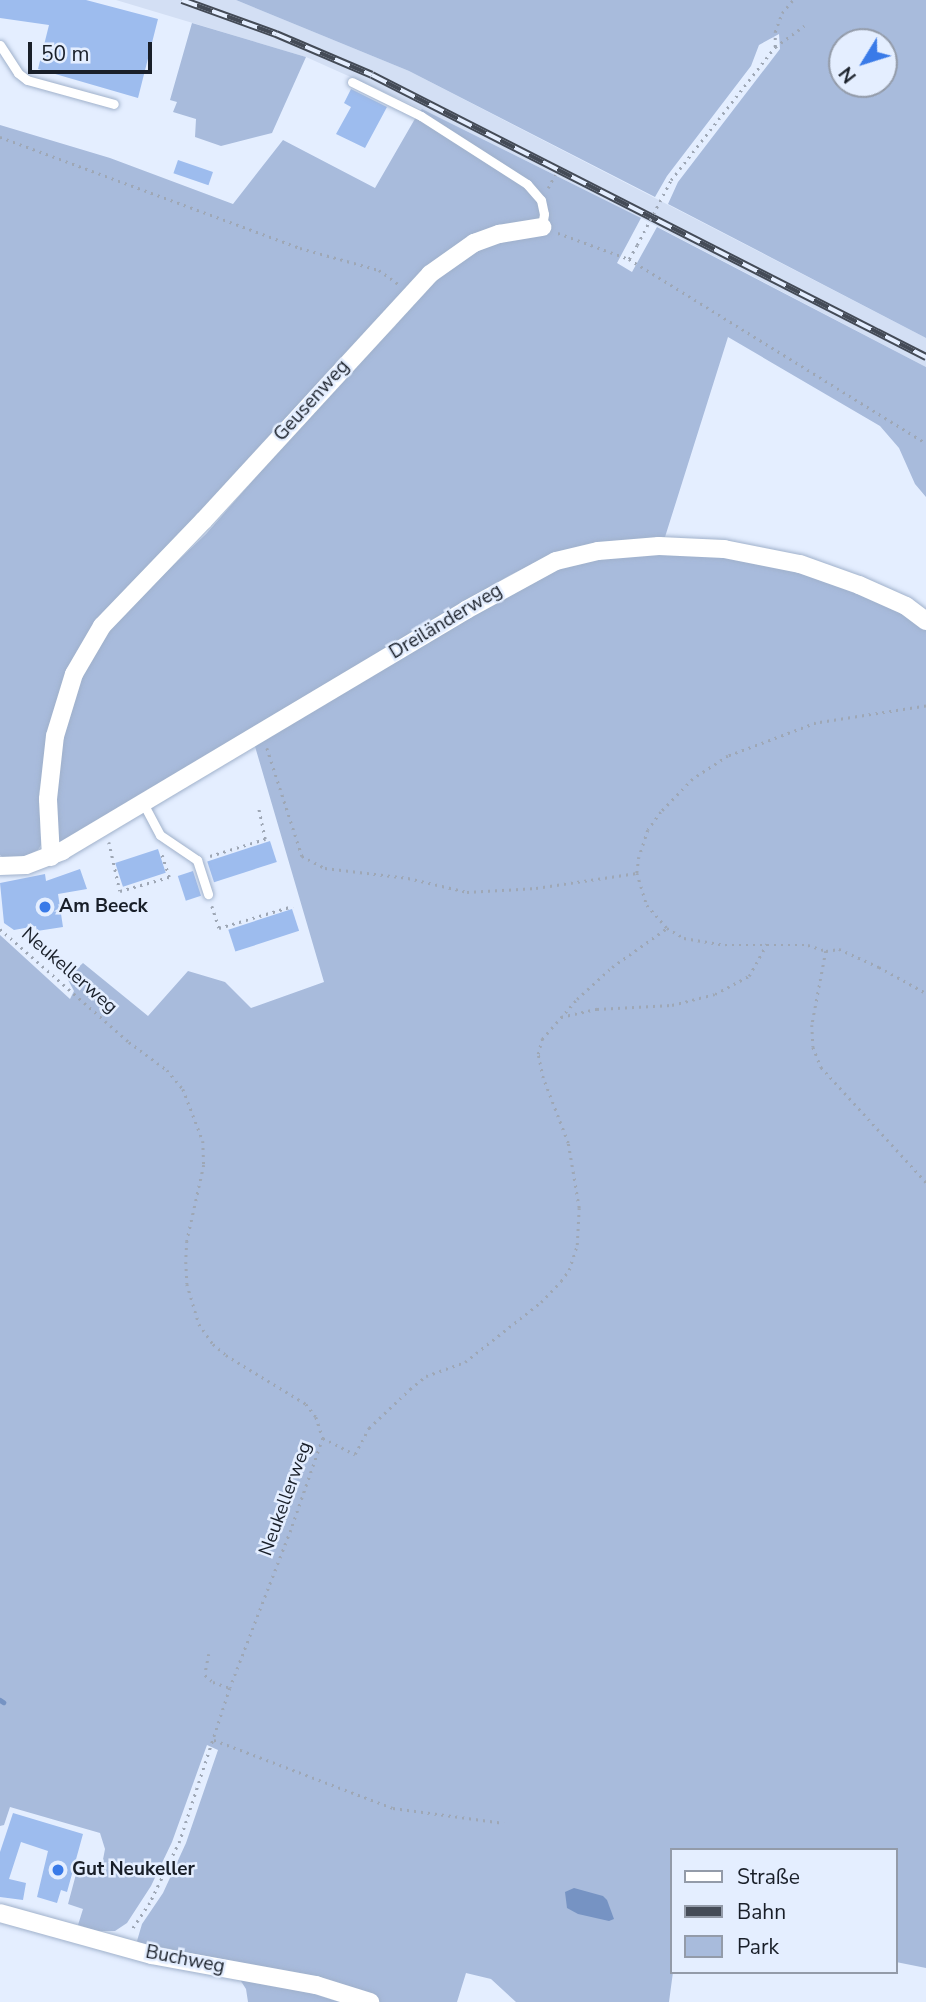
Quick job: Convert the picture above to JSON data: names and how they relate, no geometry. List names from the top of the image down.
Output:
{
  "streets": {
    "street": ["Geusenweg", "Dreiländerweg", "Buchweg"],
    "path": ["Neukellerweg"]
  },
  "crossings": [
    ["Geusenweg", "Dreiländerweg"],
    ["Neukellerweg", "Buchweg"]
  ],
  "places": ["Am Beeck", "Gut Neukeller"],
  "legend": ["Straße", "Bahn", "Park"],
  "scale_bar": "50 m",
  "north": "bottom left"
}
